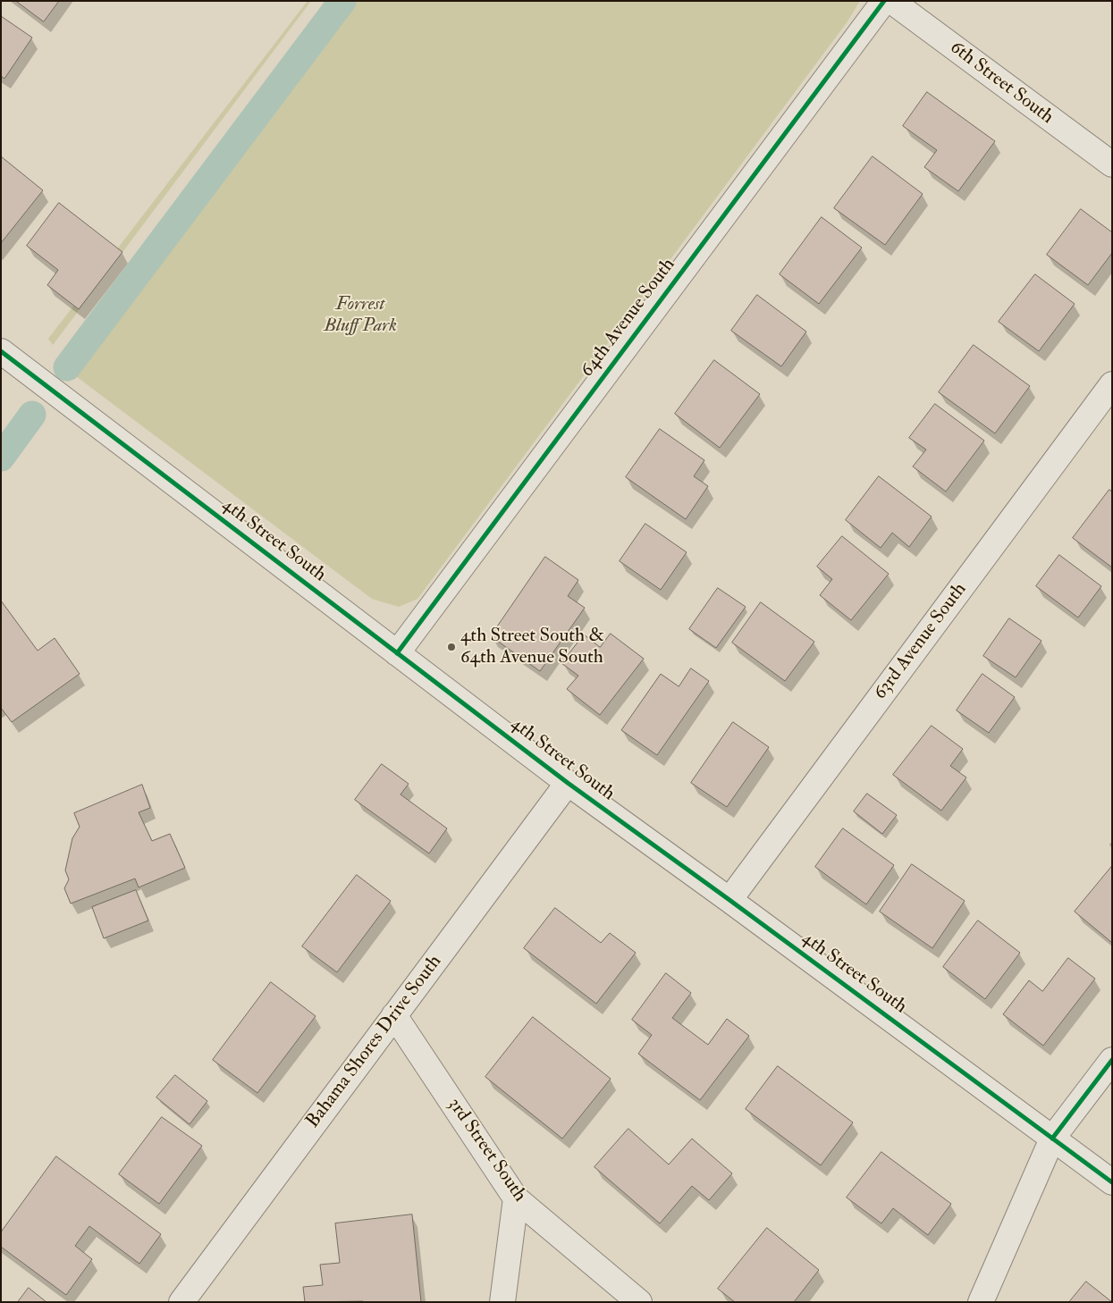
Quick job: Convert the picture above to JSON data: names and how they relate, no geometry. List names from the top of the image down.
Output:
{
  "streets": {
    "street": [
      "6th Street South",
      "64th Avenue South",
      "4th Street South",
      "63rd Avenue South",
      "Bahama Shores Drive South",
      "3rd Street South"
    ]
  },
  "crossings": [
    ["64th Avenue South", "4th Street South"],
    ["4th Street South", "63rd Avenue South"],
    ["4th Street South", "Bahama Shores Drive South"],
    ["Bahama Shores Drive South", "3rd Street South"]
  ],
  "parks": ["Forrest Bluff Park"],
  "places": ["4th Street South & 64th Avenue South"]
}
